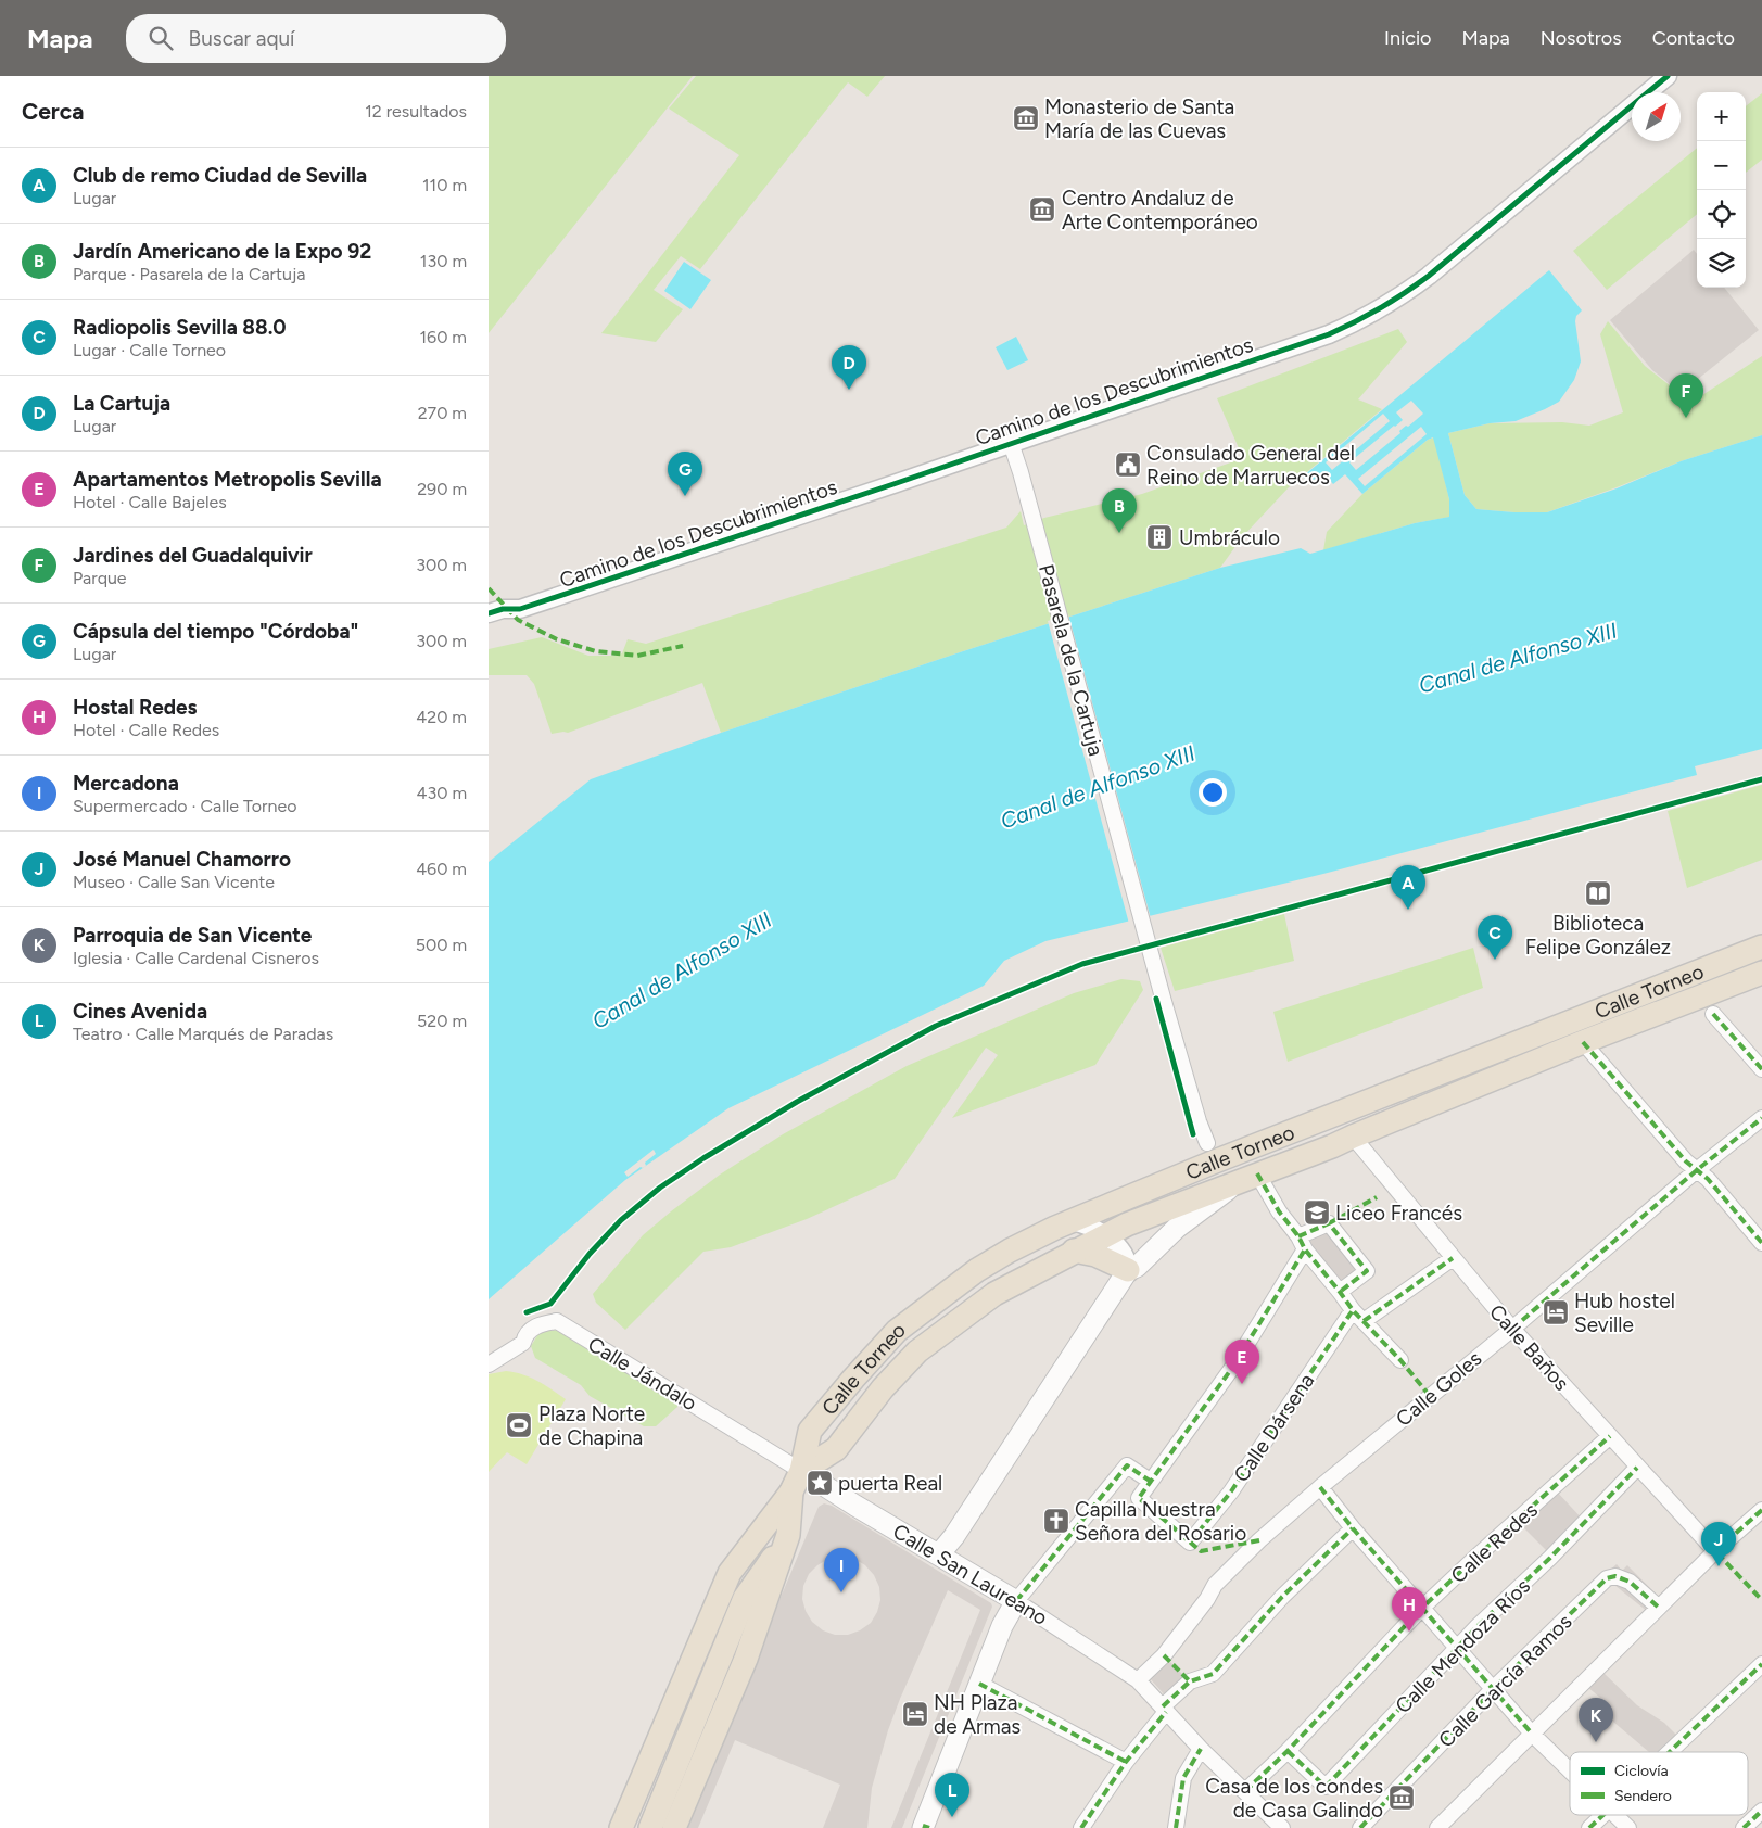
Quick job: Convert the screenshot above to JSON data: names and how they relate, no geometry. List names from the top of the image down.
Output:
{
  "streets": {
    "main road": ["Calle Torneo", "Calle San Laureano"],
    "street": [
      "Camino de los Descubrimientos",
      "Pasarela de la Cartuja",
      "Calle Baños",
      "Calle Jándalo",
      "Calle Goles",
      "Calle Dársena",
      "Calle Redes",
      "Calle Mendoza Ríos",
      "Calle García Ramos"
    ]
  },
  "crossings": [
    ["Camino de los Descubrimientos", "Pasarela de la Cartuja"],
    ["Pasarela de la Cartuja", "Calle Torneo"],
    ["Calle Torneo", "Calle Baños"],
    ["Calle Torneo", "Calle Jándalo"],
    ["Calle Torneo", "Calle San Laureano"],
    ["Calle Baños", "Calle Goles"],
    ["Calle Baños", "Calle Redes"],
    ["Calle Baños", "Calle Mendoza Ríos"],
    ["Calle Jándalo", "Calle San Laureano"],
    ["Calle Goles", "Calle San Laureano"],
    ["Calle Redes", "Calle San Laureano"],
    ["Calle Redes", "Calle Mendoza Ríos"]
  ],
  "water": ["Canal de Alfonso XIII"],
  "places": {
    "museum": ["Monasterio de Santa María de las Cuevas", "Centro Andaluz de Arte Contemporáneo", "Casa de los condes de Casa Galindo"],
    "public building": ["Consulado General del Reino de Marruecos"],
    "building": ["Umbráculo"],
    "library": ["Biblioteca Felipe González"],
    "school or university": ["Liceo Francés"],
    "hotel": ["Hub hostel Seville", "NH Plaza de Armas"],
    "sports": ["Plaza Norte de Chapina"],
    "place": ["puerta Real"],
    "church": ["Capilla Nuestra Señora del Rosario"]
  },
  "legend": ["Ciclovía", "Sendero"],
  "north": "top right",
  "page": {
    "header": "Mapa",
    "search": "Buscar aquí",
    "nav": [
      "Inicio",
      "Mapa",
      "Nosotros",
      "Contacto"
    ],
    "heading": ["Cerca", "12 resultados"],
    "map_buttons": ["+", "−"],
    "list": [
      {
        "mark": "A",
        "name": "Club de remo Ciudad de Sevilla",
        "note": "Lugar",
        "value": "110 m"
      },
      {
        "mark": "B",
        "name": "Jardín Americano de la Expo 92",
        "note": "Parque · Pasarela de la Cartuja",
        "value": "130 m"
      },
      {
        "mark": "C",
        "name": "Radiopolis Sevilla 88.0",
        "note": "Lugar · Calle Torneo",
        "value": "160 m"
      },
      {
        "mark": "D",
        "name": "La Cartuja",
        "note": "Lugar",
        "value": "270 m"
      },
      {
        "mark": "E",
        "name": "Apartamentos Metropolis Sevilla",
        "note": "Hotel · Calle Bajeles",
        "value": "290 m"
      },
      {
        "mark": "F",
        "name": "Jardines del Guadalquivir",
        "note": "Parque",
        "value": "300 m"
      },
      {
        "mark": "G",
        "name": "Cápsula del tiempo \"Córdoba\"",
        "note": "Lugar",
        "value": "300 m"
      },
      {
        "mark": "H",
        "name": "Hostal Redes",
        "note": "Hotel · Calle Redes",
        "value": "420 m"
      },
      {
        "mark": "I",
        "name": "Mercadona",
        "note": "Supermercado · Calle Torneo",
        "value": "430 m"
      },
      {
        "mark": "J",
        "name": "José Manuel Chamorro",
        "note": "Museo · Calle San Vicente",
        "value": "460 m"
      },
      {
        "mark": "K",
        "name": "Parroquia de San Vicente",
        "note": "Iglesia · Calle Cardenal Cisneros",
        "value": "500 m"
      },
      {
        "mark": "L",
        "name": "Cines Avenida",
        "note": "Teatro · Calle Marqués de Paradas",
        "value": "520 m"
      }
    ],
    "pins": [
      "D",
      "F",
      "G",
      "B",
      "A",
      "C",
      "E",
      "J",
      "I",
      "H",
      "K",
      "L"
    ]
  }
}
